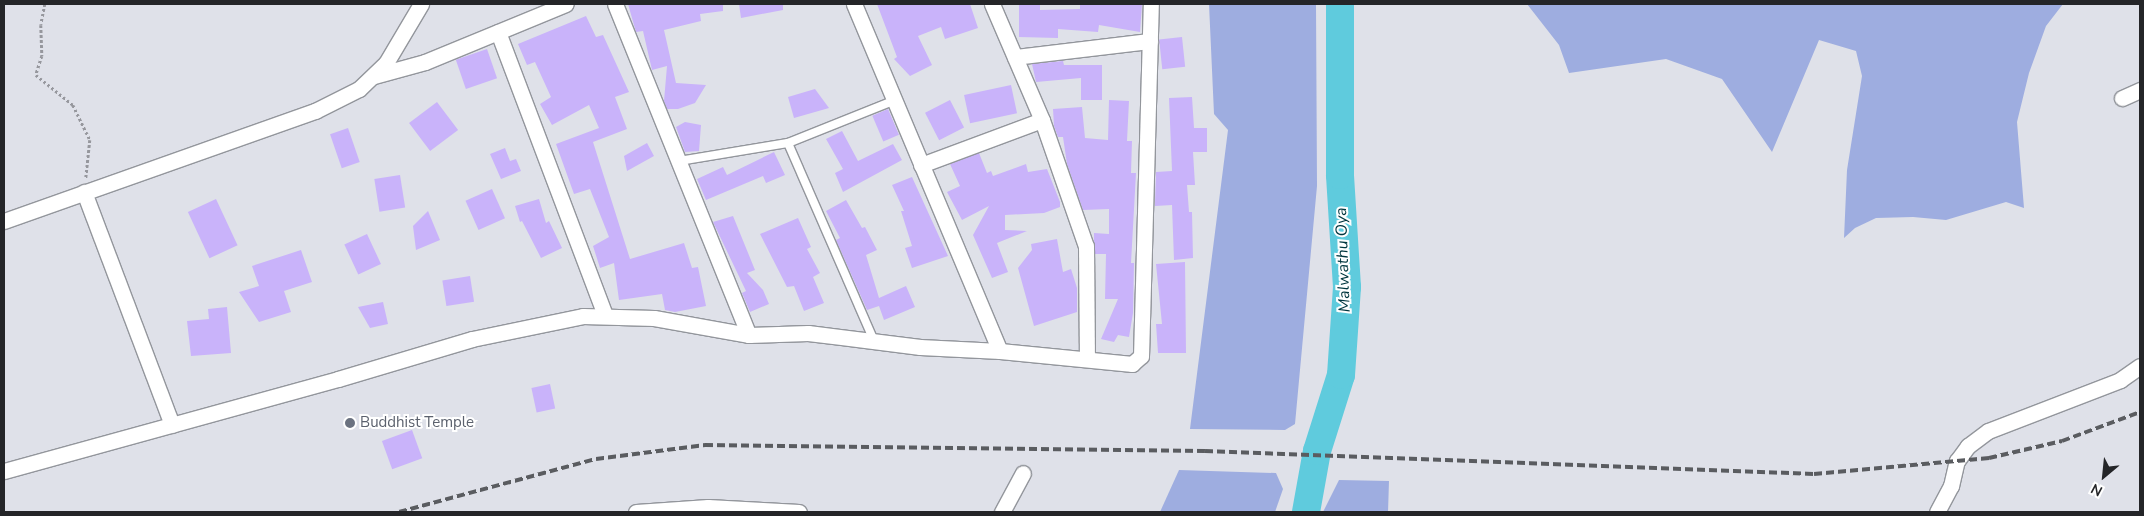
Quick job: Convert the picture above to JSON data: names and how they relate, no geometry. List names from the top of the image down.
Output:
{
  "water": ["Malwathu Oya"],
  "places": ["Buddhist Temple"],
  "north": "bottom left"
}
